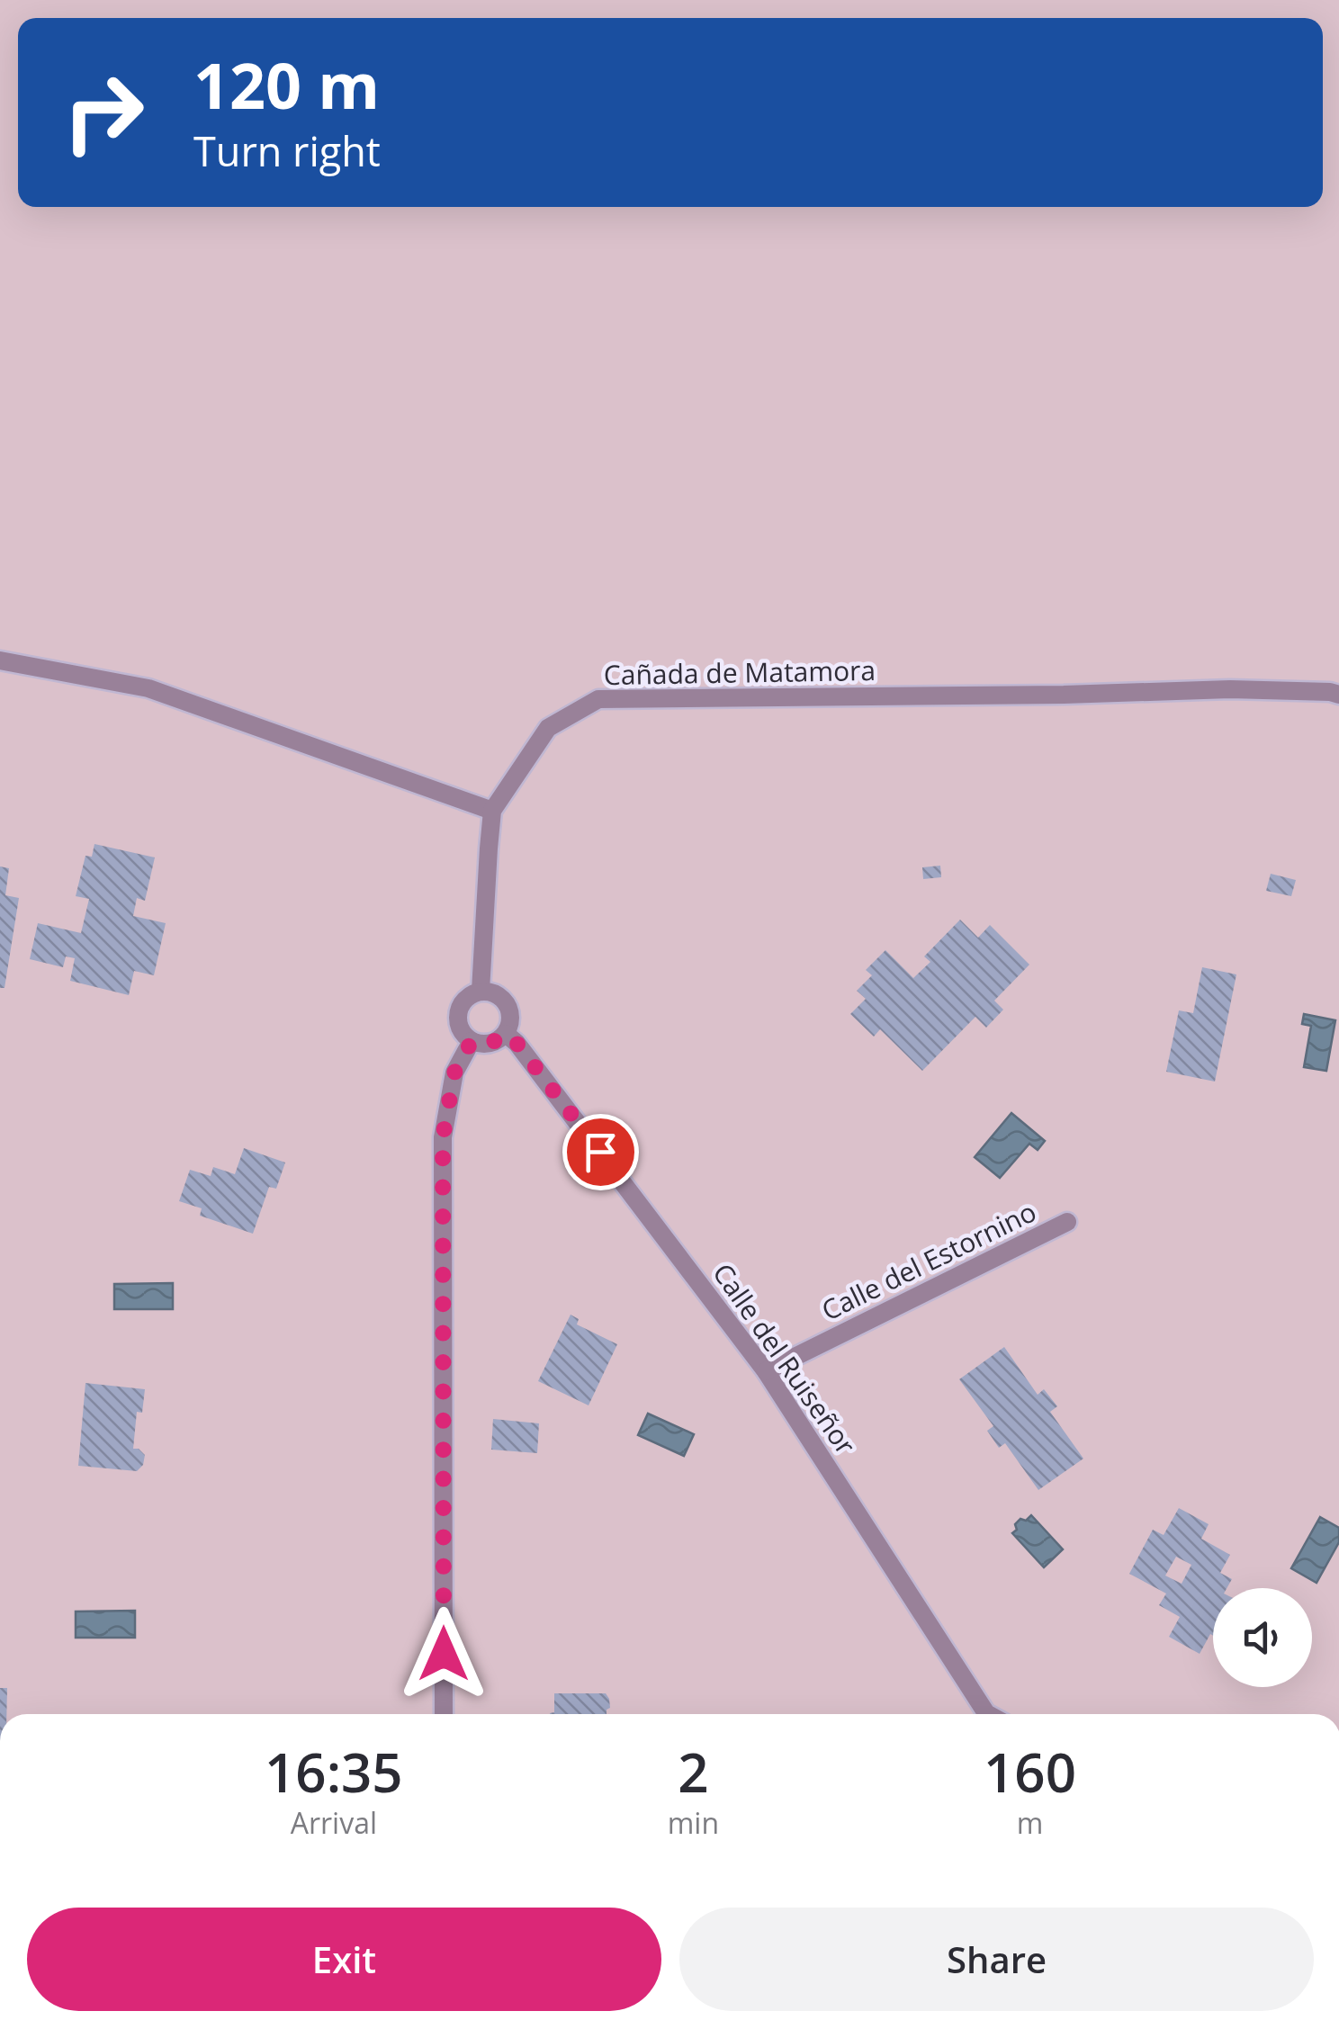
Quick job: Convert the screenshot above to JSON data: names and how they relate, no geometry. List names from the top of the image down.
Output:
{
  "streets": {
    "street": ["Cañada de Matamora", "Calle del Estornino", "Calle del Ruiseñor"]
  },
  "crossings": [
    ["Calle del Estornino", "Calle del Ruiseñor"]
  ],
  "page": {
    "turn": ["120 m", "Turn right"],
    "eta": [
      "16:35",
      "Arrival",
      "2",
      "min",
      "160",
      "m"
    ],
    "buttons": ["Exit", "Share"]
  }
}
